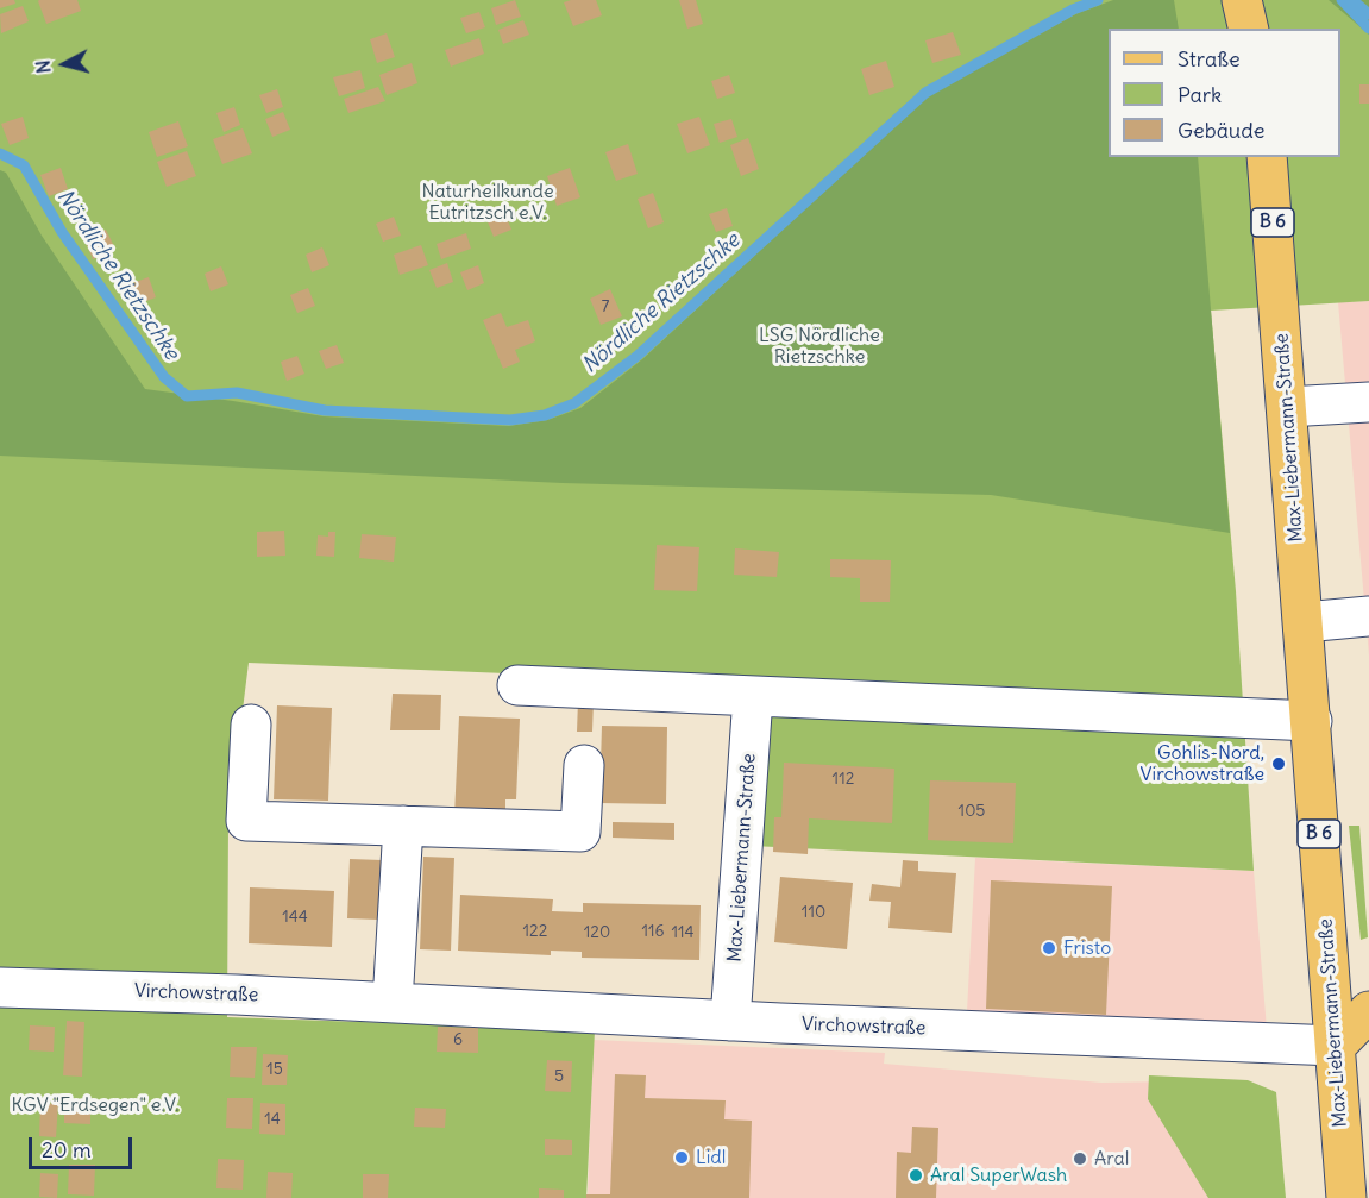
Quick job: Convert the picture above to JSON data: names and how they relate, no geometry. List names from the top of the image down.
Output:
{
  "streets": {
    "main road": ["B 6", "Max-Liebermann-Straße"],
    "street": ["Virchowstraße"]
  },
  "crossings": [
    ["Max-Liebermann-Straße", "Virchowstraße"]
  ],
  "water": ["Nördliche Rietzschke"],
  "parks": ["Naturheilkunde Eutritzsch e.V.", "LSG Nördliche Rietzschke", "KGV \"Erdsegen\" e.V."],
  "places": [
    "Gohlis-Nord, Virchowstraße",
    "Fristo",
    "Lidl",
    "Aral",
    "Aral SuperWash"
  ],
  "house_numbers": [
    "7",
    "112",
    "105",
    "110",
    "144",
    "122",
    "116",
    "120",
    "114",
    "6",
    "15",
    "5",
    "14"
  ],
  "legend": ["Straße", "Park", "Gebäude"],
  "scale_bar": "20 m",
  "north": "left"
}
